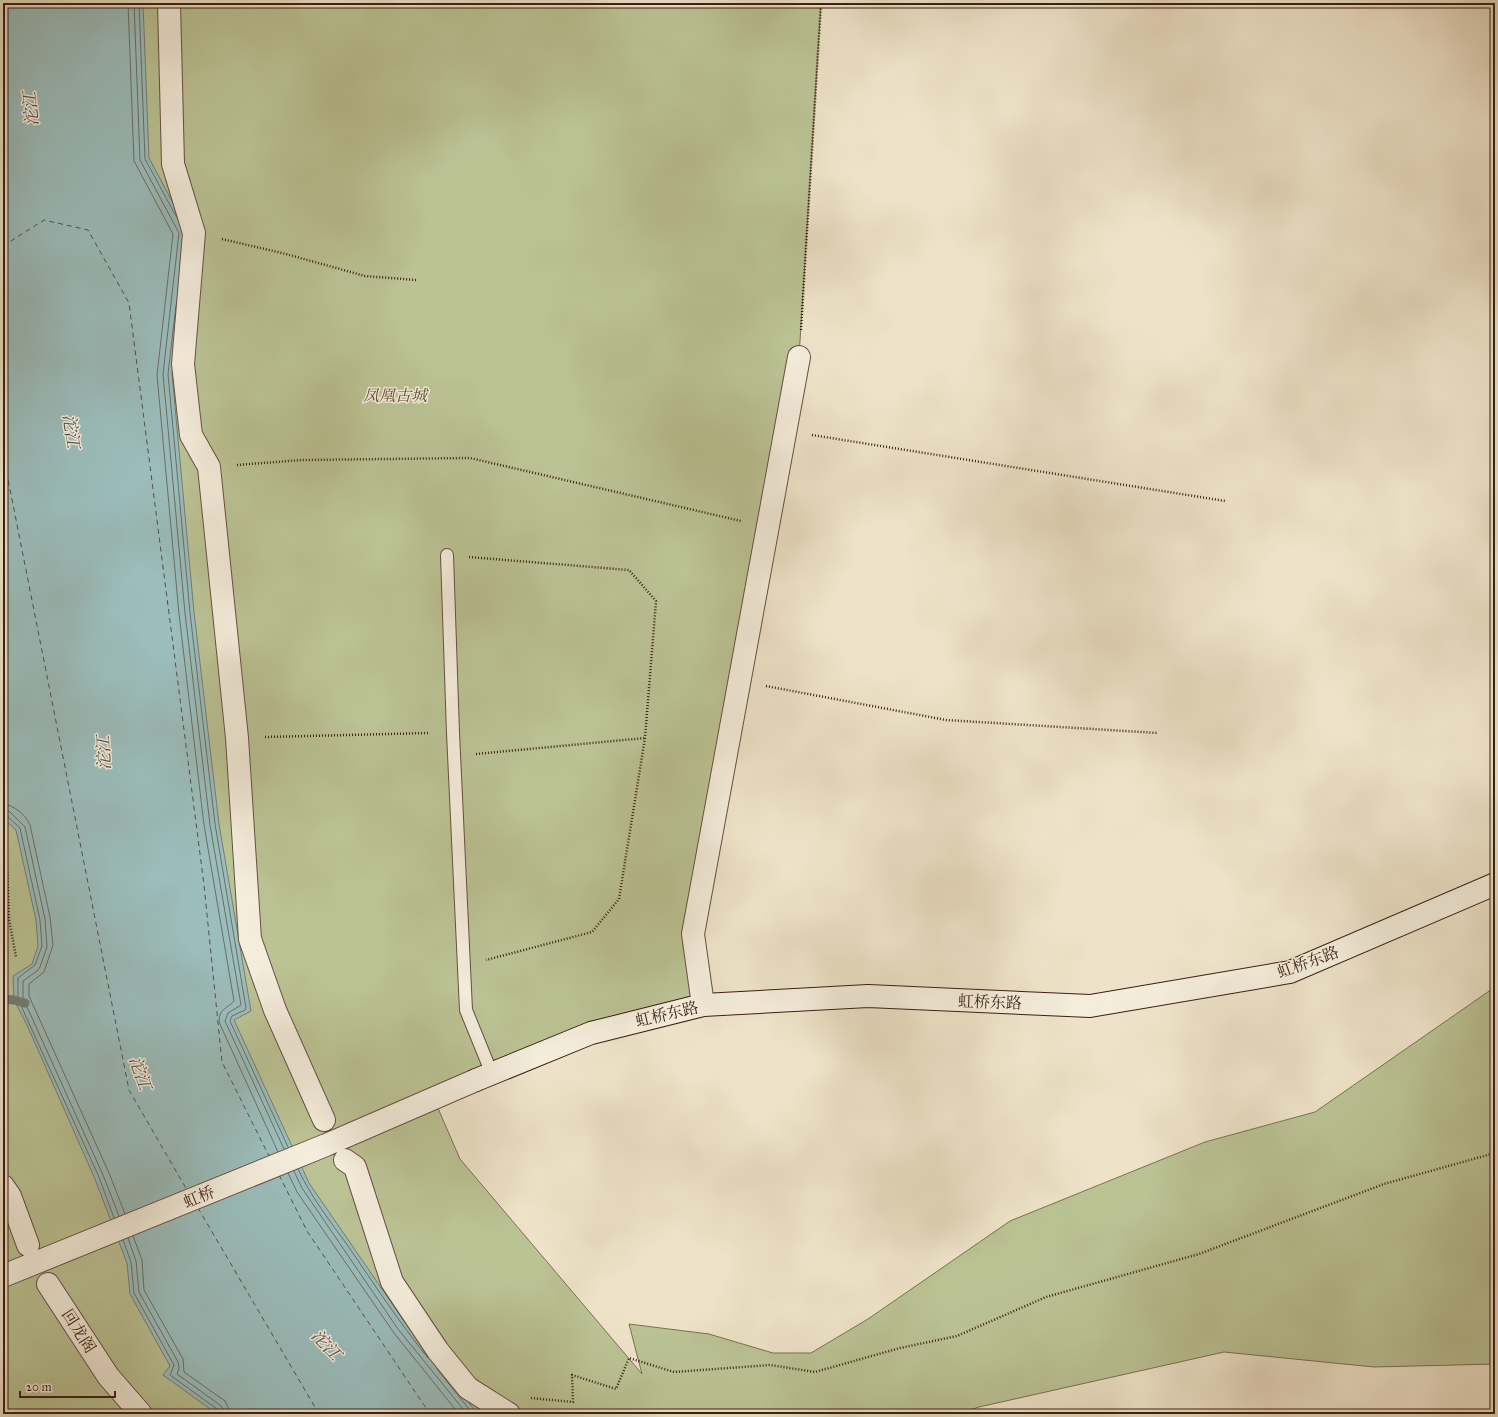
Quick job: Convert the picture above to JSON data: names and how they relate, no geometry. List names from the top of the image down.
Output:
{
  "streets": {
    "street": ["虹桥东路", "虹桥", "回龙阁"]
  },
  "crossings": [
    ["虹桥东路", "虹桥"]
  ],
  "water": ["沱江"],
  "parks": ["凤凰古城"],
  "scale_bar": "20 m"
}
